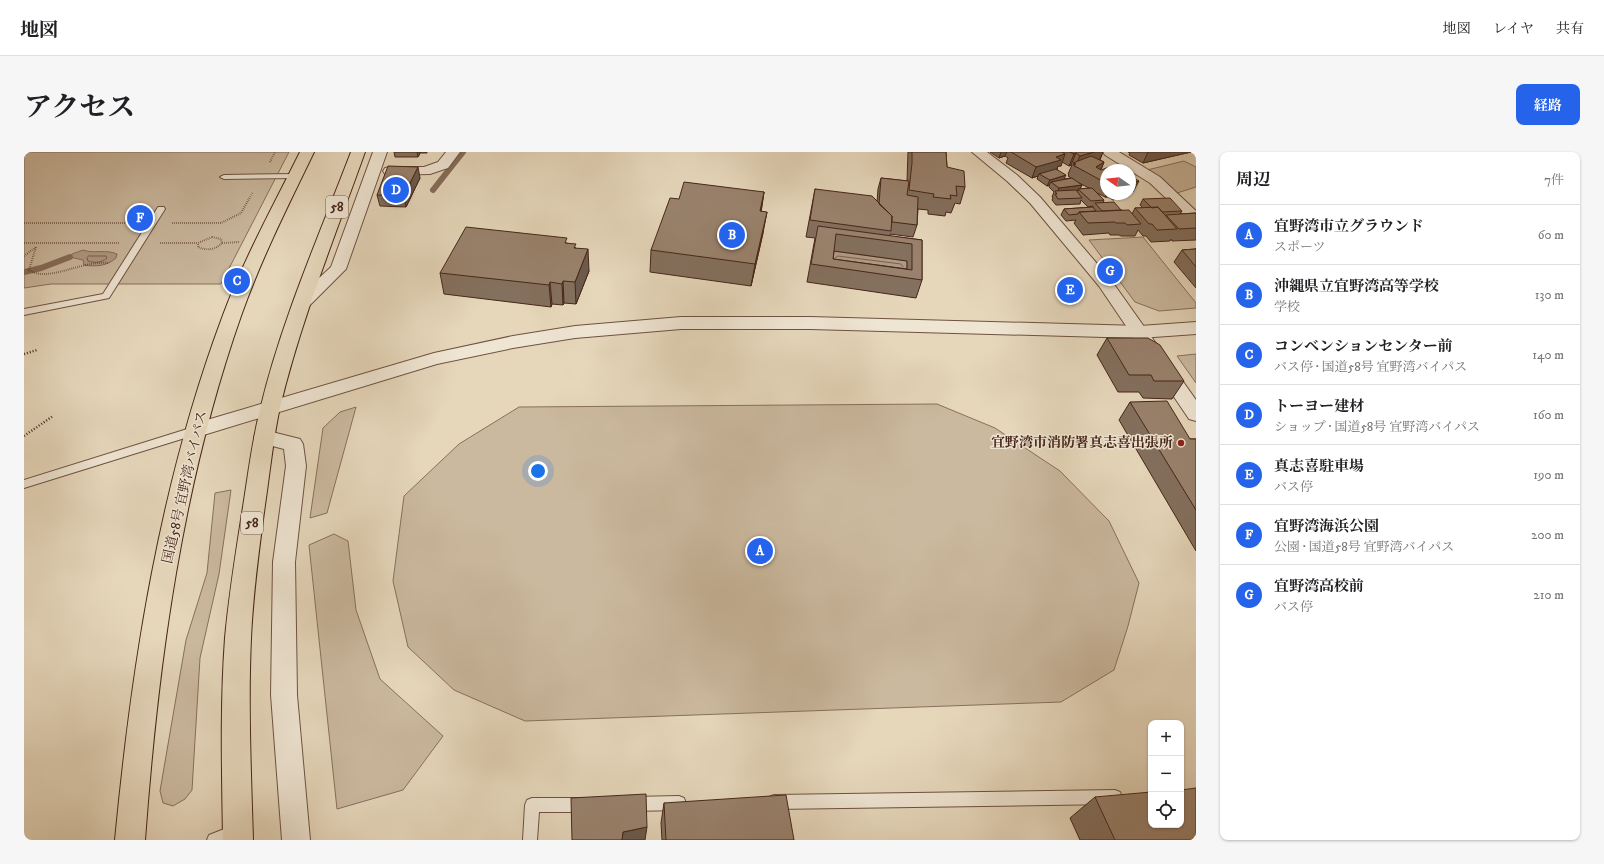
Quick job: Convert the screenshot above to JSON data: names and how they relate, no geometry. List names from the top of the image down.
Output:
{
  "streets": {
    "highway": ["58", "国道58号 宜野湾バイパス"]
  },
  "places": ["宜野湾市消防署真志喜出張所"],
  "north": "left",
  "page": {
    "header": "地図",
    "nav": ["地図", "レイヤ", "共有"],
    "title": "アクセス",
    "buttons": "経路",
    "heading": ["周辺", "7件"],
    "pins": [
      "D",
      "F",
      "B",
      "G",
      "C",
      "E",
      "A"
    ],
    "list": [
      {
        "mark": "A",
        "name": "宜野湾市立グラウンド",
        "note": "スポーツ",
        "value": "60 m"
      },
      {
        "mark": "B",
        "name": "沖縄県立宜野湾高等学校",
        "note": "学校",
        "value": "130 m"
      },
      {
        "mark": "C",
        "name": "コンベンションセンター前",
        "note": "バス停 · 国道58号 宜野湾バイパス",
        "value": "140 m"
      },
      {
        "mark": "D",
        "name": "トーヨー建材",
        "note": "ショップ · 国道58号 宜野湾バイパス",
        "value": "160 m"
      },
      {
        "mark": "E",
        "name": "真志喜駐車場",
        "note": "バス停",
        "value": "190 m"
      },
      {
        "mark": "F",
        "name": "宜野湾海浜公園",
        "note": "公園 · 国道58号 宜野湾バイパス",
        "value": "200 m"
      },
      {
        "mark": "G",
        "name": "宜野湾高校前",
        "note": "バス停",
        "value": "210 m"
      }
    ],
    "map_buttons": ["+", "−"]
  }
}
